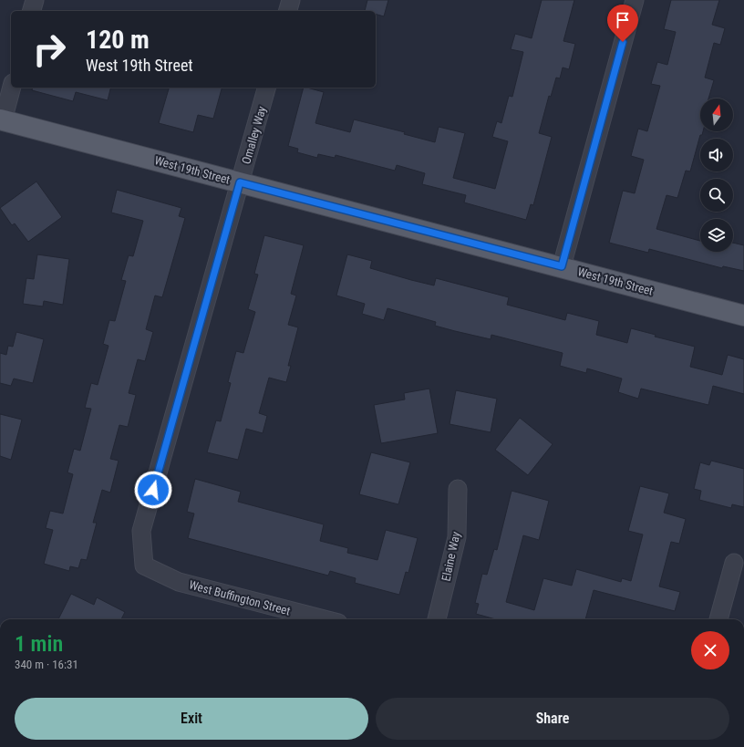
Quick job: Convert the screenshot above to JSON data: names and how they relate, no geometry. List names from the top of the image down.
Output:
{
  "streets": {
    "main road": ["West 19th Street"],
    "street": ["Omalley Way", "Elaine Way", "West Buffington Street"]
  },
  "crossings": [
    ["Omalley Way", "West 19th Street"],
    ["Omalley Way", "West Buffington Street"]
  ],
  "north": "top",
  "page": {
    "turn": ["120 m", "West 19th Street"],
    "heading": ["1 min", "340 m · 16:31"],
    "buttons": ["Exit", "Share"]
  }
}
